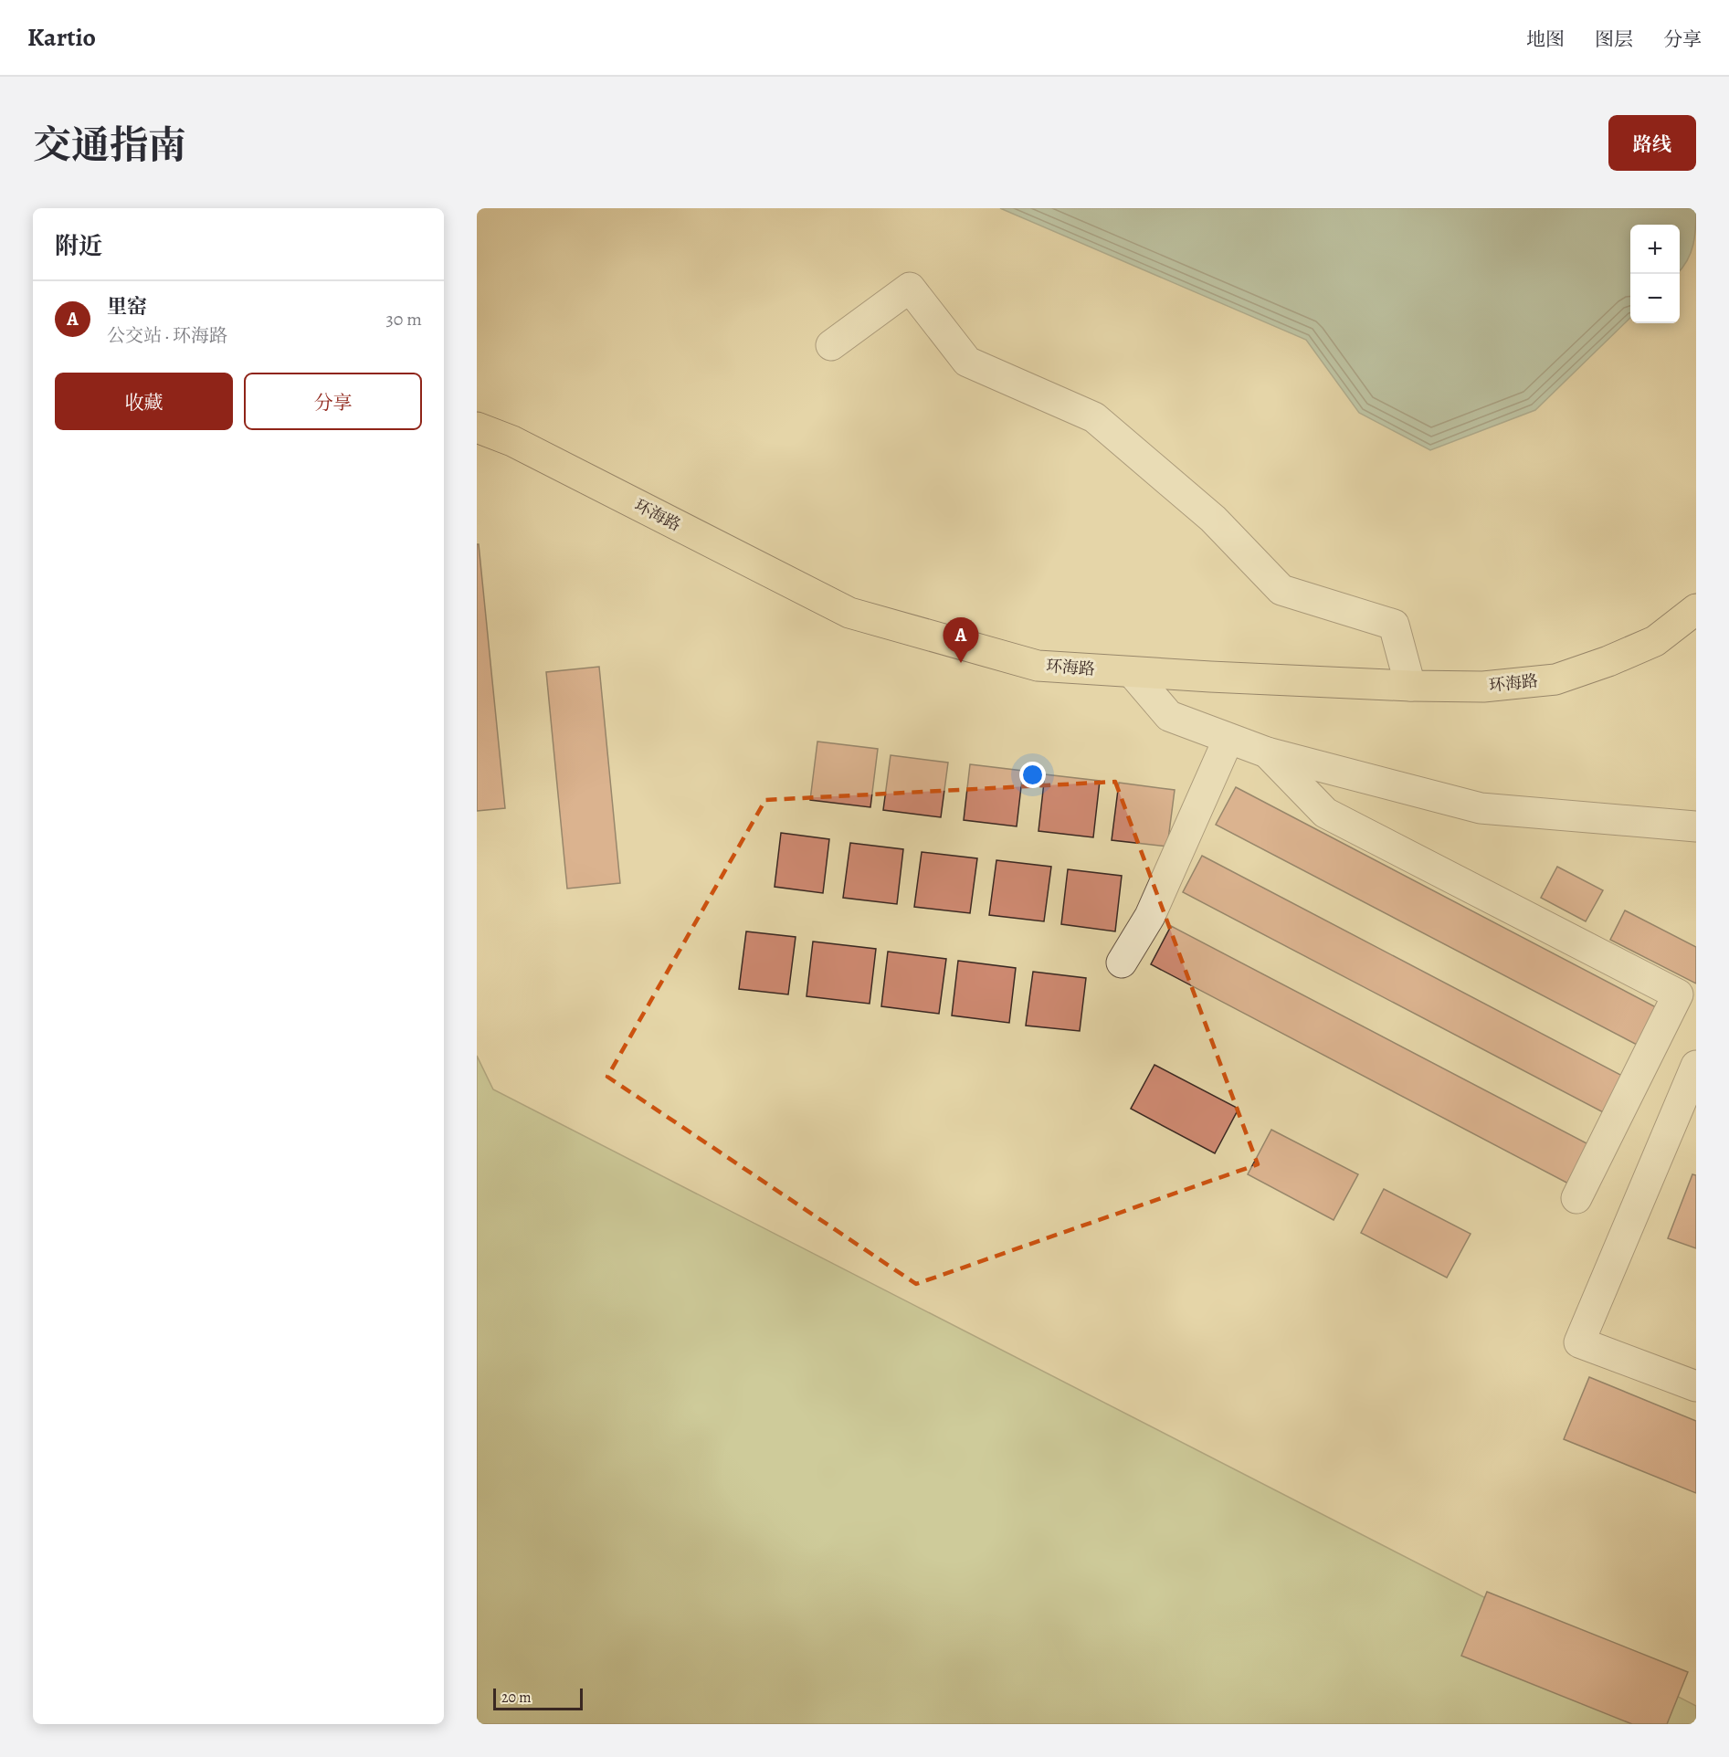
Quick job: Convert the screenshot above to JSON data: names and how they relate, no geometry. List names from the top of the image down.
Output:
{
  "streets": {
    "main road": ["环海路"]
  },
  "scale_bar": "20 m",
  "page": {
    "header": "Kartio",
    "nav": ["地图", "图层", "分享"],
    "title": "交通指南",
    "buttons": [
      "路线",
      ["收藏", "分享"]
    ],
    "heading": "附近",
    "map_buttons": ["+", "−"],
    "list": [
      {
        "mark": "A",
        "name": "里窑",
        "note": "公交站 · 环海路",
        "value": "30 m"
      }
    ],
    "pins": "A",
    "scale": "20 m"
  }
}
